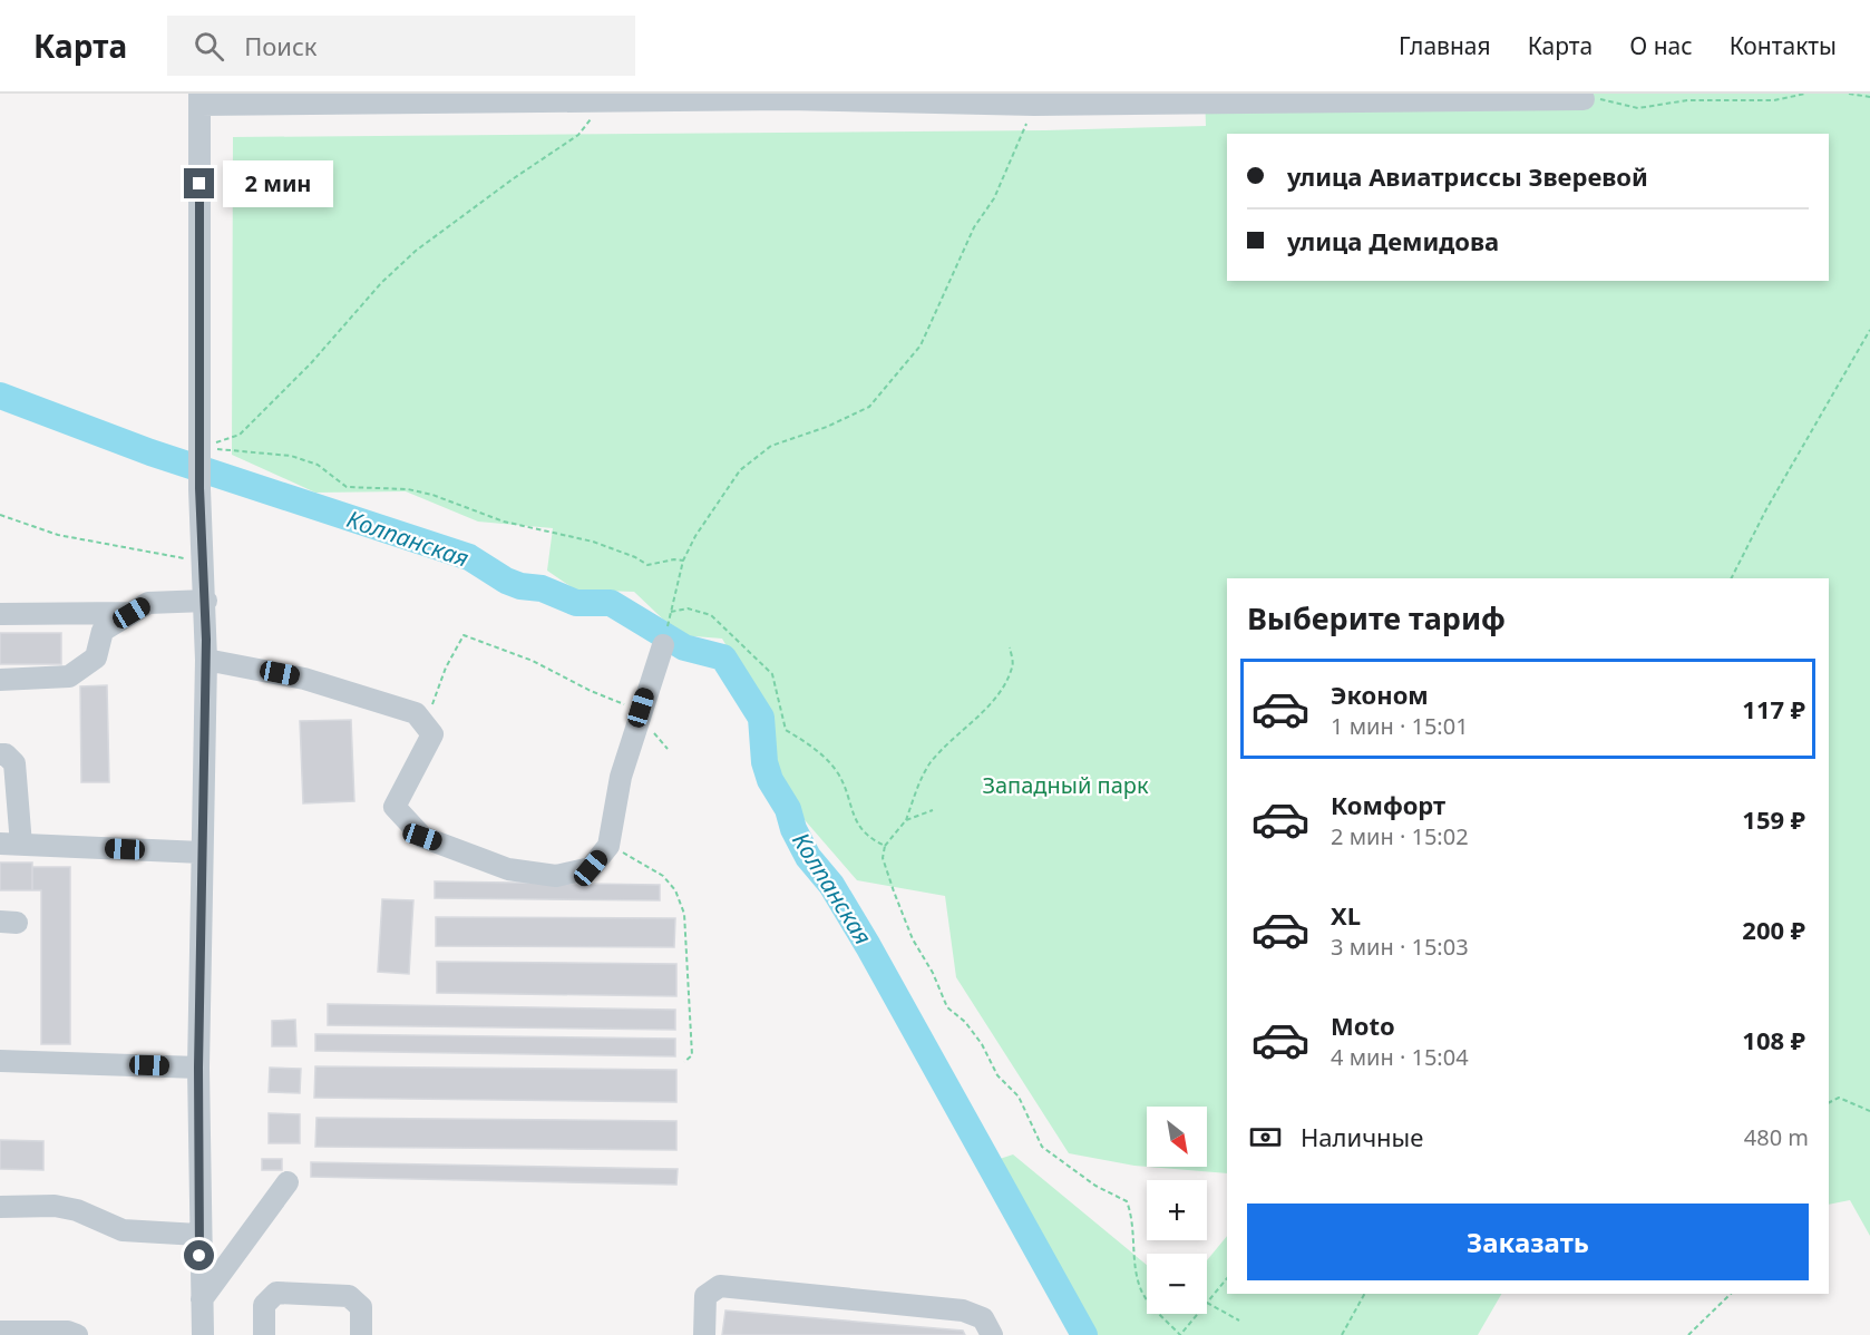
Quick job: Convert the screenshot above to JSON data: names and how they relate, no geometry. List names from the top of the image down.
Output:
{
  "water": ["Колпанская"],
  "parks": ["Западный парк"],
  "north": "bottom right",
  "page": {
    "header": "Карта",
    "search": "Поиск",
    "nav": [
      "Главная",
      "Карта",
      "О нас",
      "Контакты"
    ],
    "banner": ["улица Авиатриссы Зверевой", "улица Демидова"],
    "bubble": "2 мин",
    "heading": "Выберите тариф",
    "list": [
      {
        "name": "Эконом",
        "note": "1 мин · 15:01",
        "value": "117 ₽"
      },
      {
        "name": "Комфорт",
        "note": "2 мин · 15:02",
        "value": "159 ₽"
      },
      {
        "name": "XL",
        "note": "3 мин · 15:03",
        "value": "200 ₽"
      },
      {
        "name": "Moto",
        "note": "4 мин · 15:04",
        "value": "108 ₽"
      }
    ],
    "pay": ["Наличные", "480 m"],
    "map_buttons": ["+", "−"],
    "buttons": "Заказать"
  }
}
